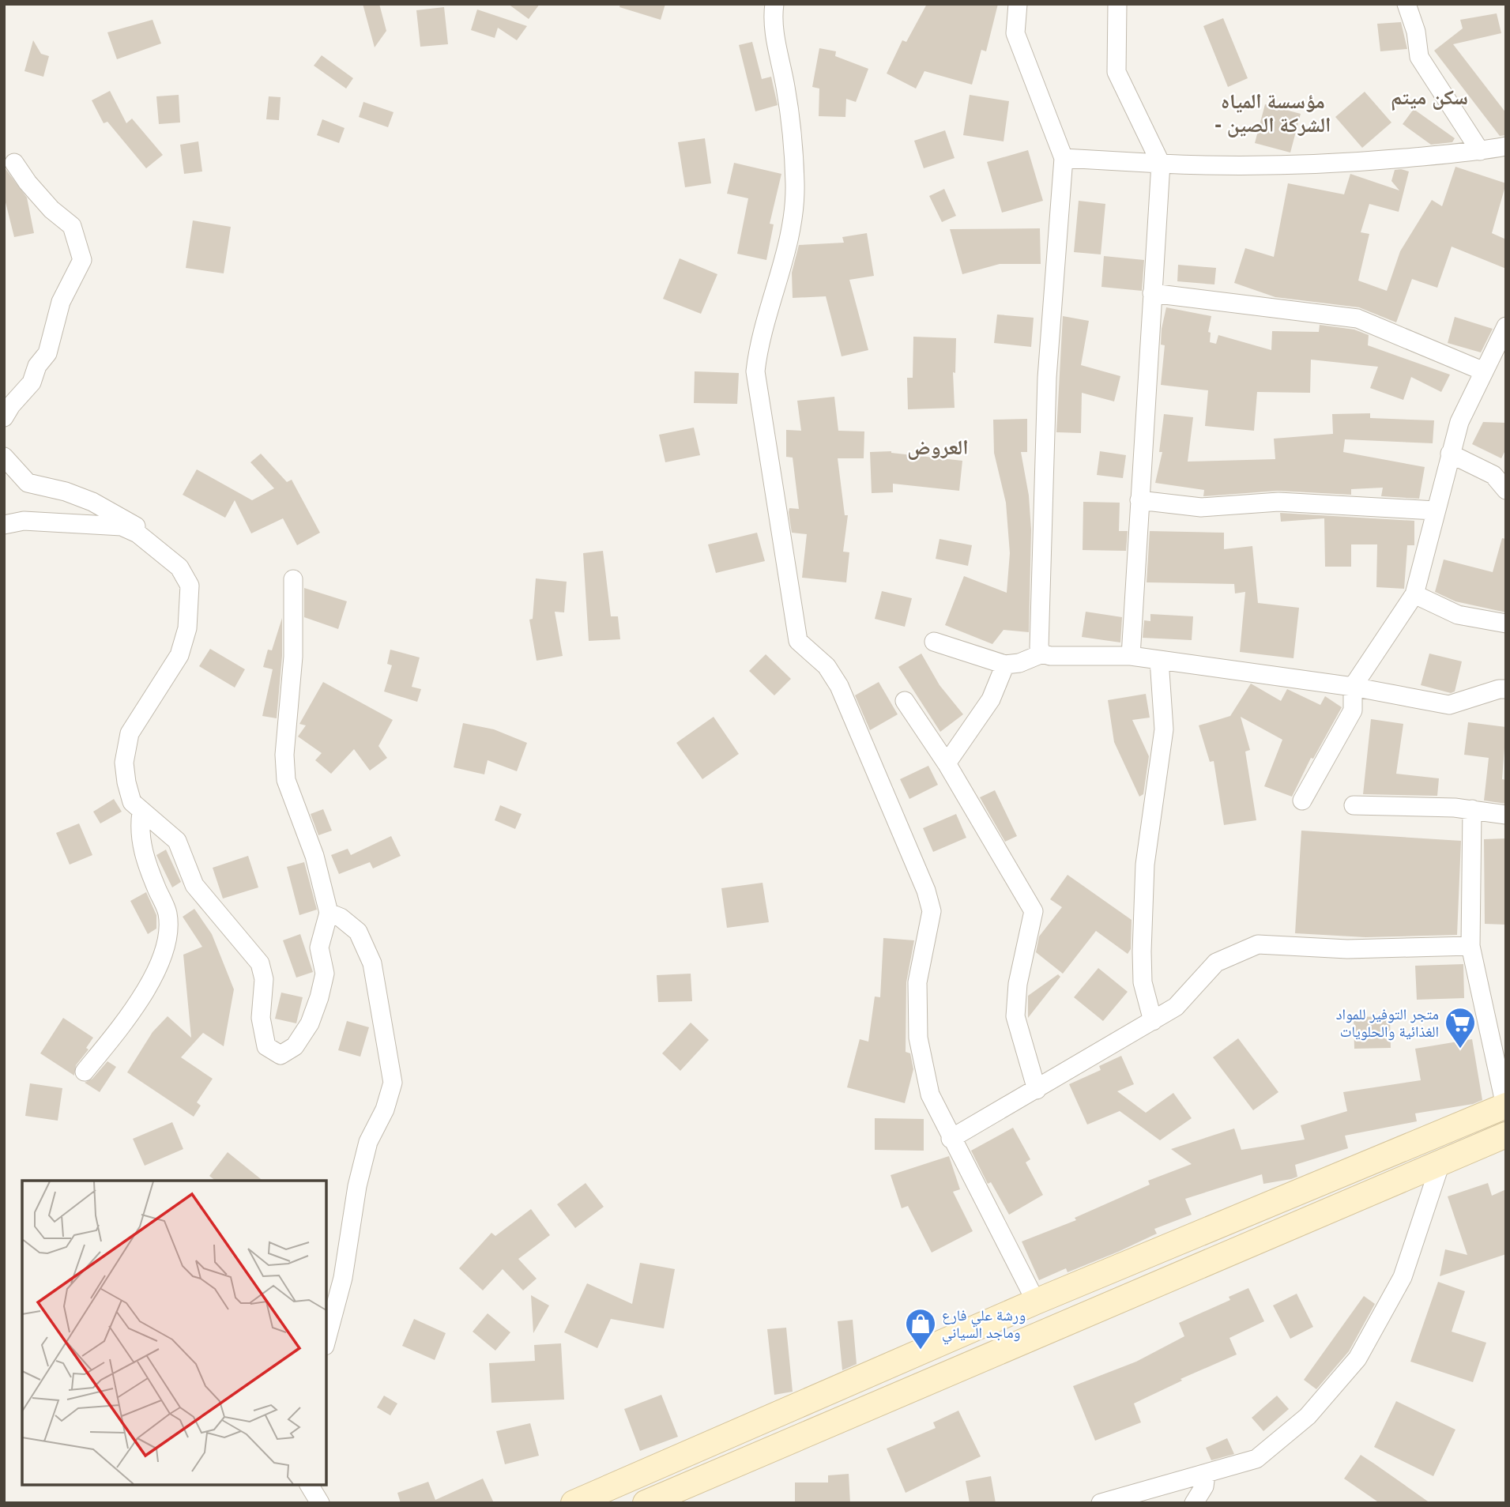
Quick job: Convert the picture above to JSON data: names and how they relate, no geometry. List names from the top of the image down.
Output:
{
  "districts": ["سكن ميتم", "مؤسسة المياه - الشركة الصين", "العروض"],
  "places": {
    "supermarket": ["متجر التوفير للمواد الغذائية والحلويات"],
    "shop": ["ورشة علي فارع وماجد السياني"]
  }
}
